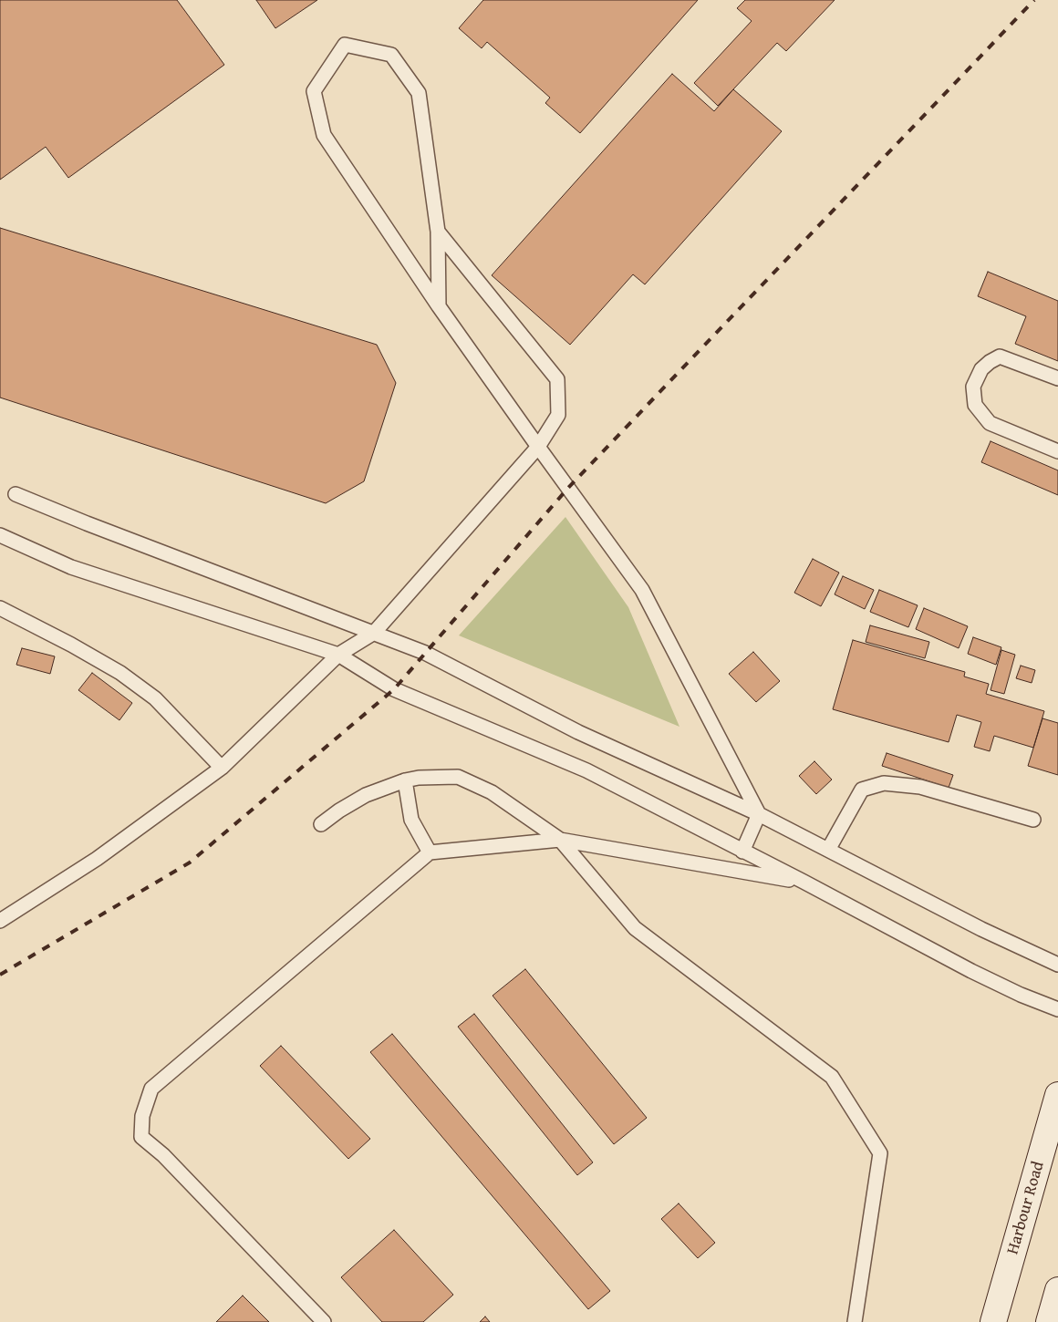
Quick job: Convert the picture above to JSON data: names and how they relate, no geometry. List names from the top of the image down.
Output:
{
  "streets": {
    "main road": ["Harbour Road"]
  }
}
